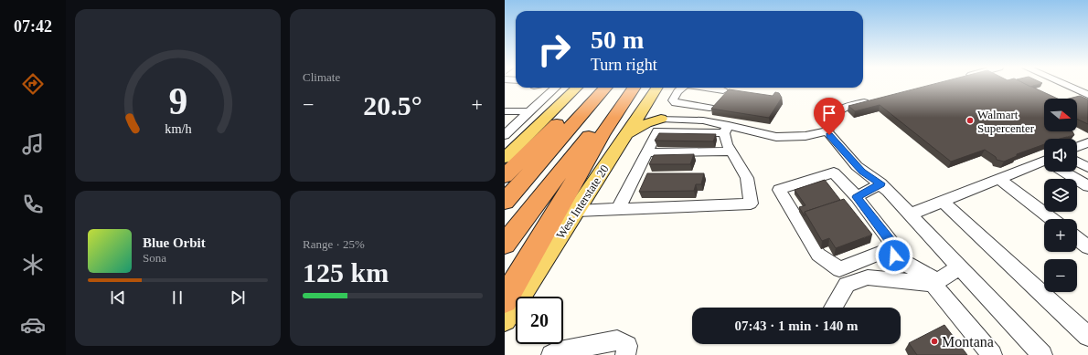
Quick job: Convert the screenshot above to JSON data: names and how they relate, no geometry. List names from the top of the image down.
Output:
{
  "streets": {
    "main road": ["West Interstate 20"]
  },
  "places": ["Walmart Supercenter", "Montana"],
  "north": "right",
  "page": {
    "tabs": "07:42",
    "tile": [
      "Climate",
      ["Range · 25%", "125 km"]
    ],
    "turn": ["50 m", "Turn right"],
    "heat": ["−", "20.5°", "+"],
    "map_buttons": ["+", "−"],
    "song": ["Blue Orbit", "Sona"],
    "limit": "20",
    "trip": "07:43 · 1 min · 140 m",
    "gauge": ["9", "km/h"]
  }
}
